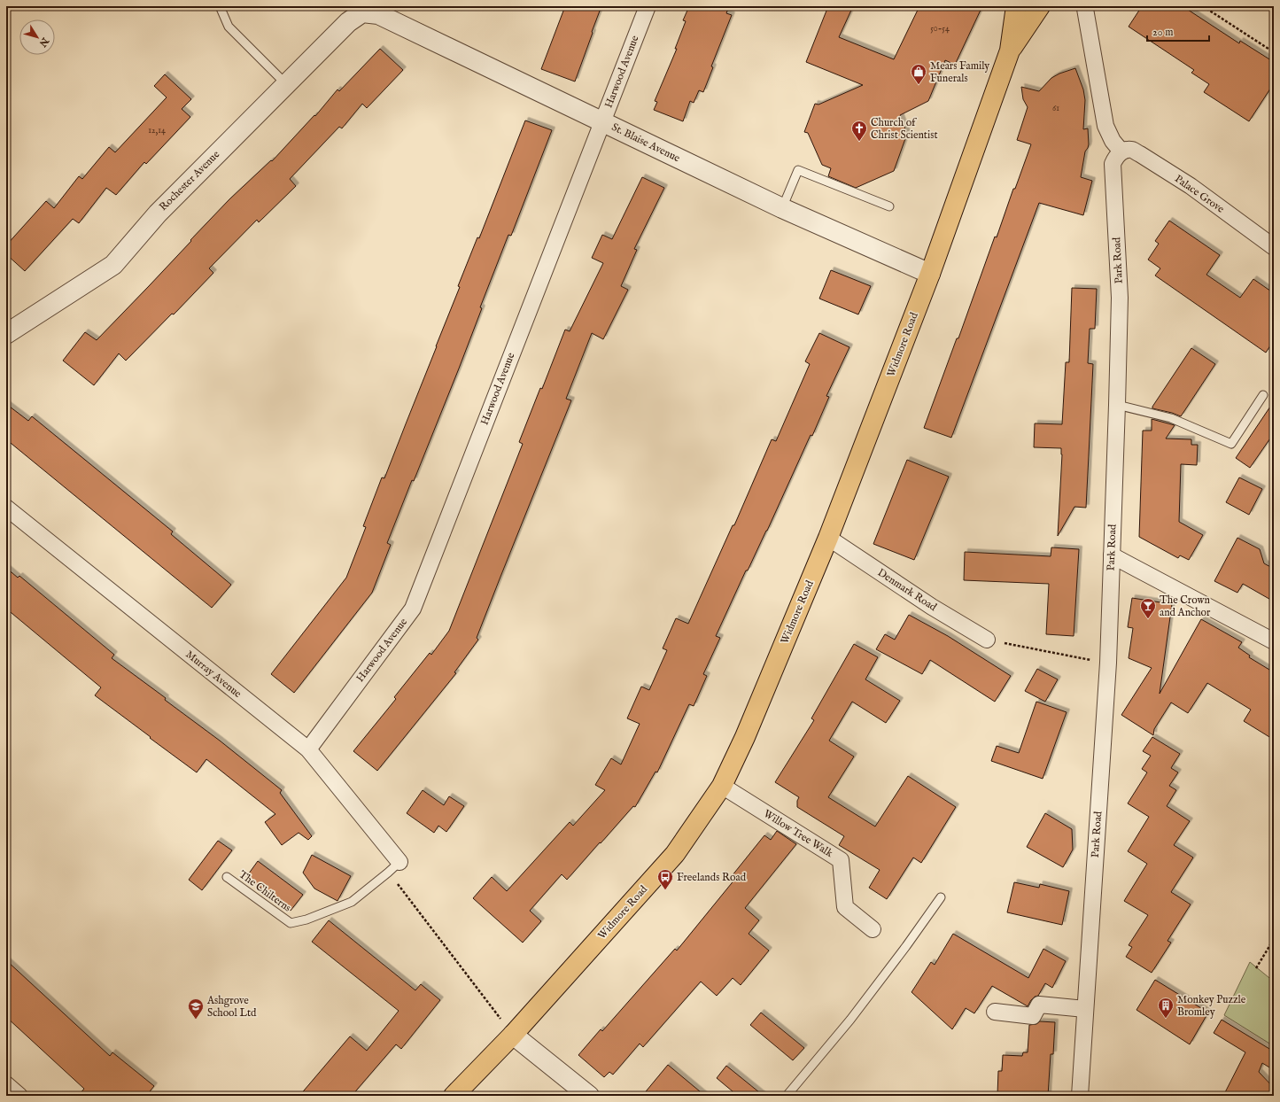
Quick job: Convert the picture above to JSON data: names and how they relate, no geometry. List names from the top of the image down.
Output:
{
  "streets": {
    "main road": ["Widmore Road"],
    "street": [
      "Harwood Avenue",
      "St. Blaise Avenue",
      "Rochester Avenue",
      "Palace Grove",
      "Park Road",
      "Denmark Road",
      "Murray Avenue",
      "Willow Tree Walk"
    ],
    "lane": ["The Chilterns"]
  },
  "crossings": [
    ["Harwood Avenue", "St. Blaise Avenue"],
    ["Harwood Avenue", "Murray Avenue"],
    ["St. Blaise Avenue", "Rochester Avenue"],
    ["St. Blaise Avenue", "Widmore Road"],
    ["Palace Grove", "Park Road"],
    ["Widmore Road", "Denmark Road"],
    ["Widmore Road", "Willow Tree Walk"],
    ["Murray Avenue", "The Chilterns"]
  ],
  "places": {
    "shop": ["Mears Family Funerals"],
    "church": ["Church of Christ Scientist"],
    "bar": ["The Crown and Anchor"],
    "bus stop": ["Freelands Road"],
    "building": ["Monkey Puzzle Bromley"],
    "school or university": ["Ashgrove School Ltd"]
  },
  "house_numbers": ["50-54", "61", "12,14"],
  "scale_bar": "20 m",
  "north": "bottom right"
}
